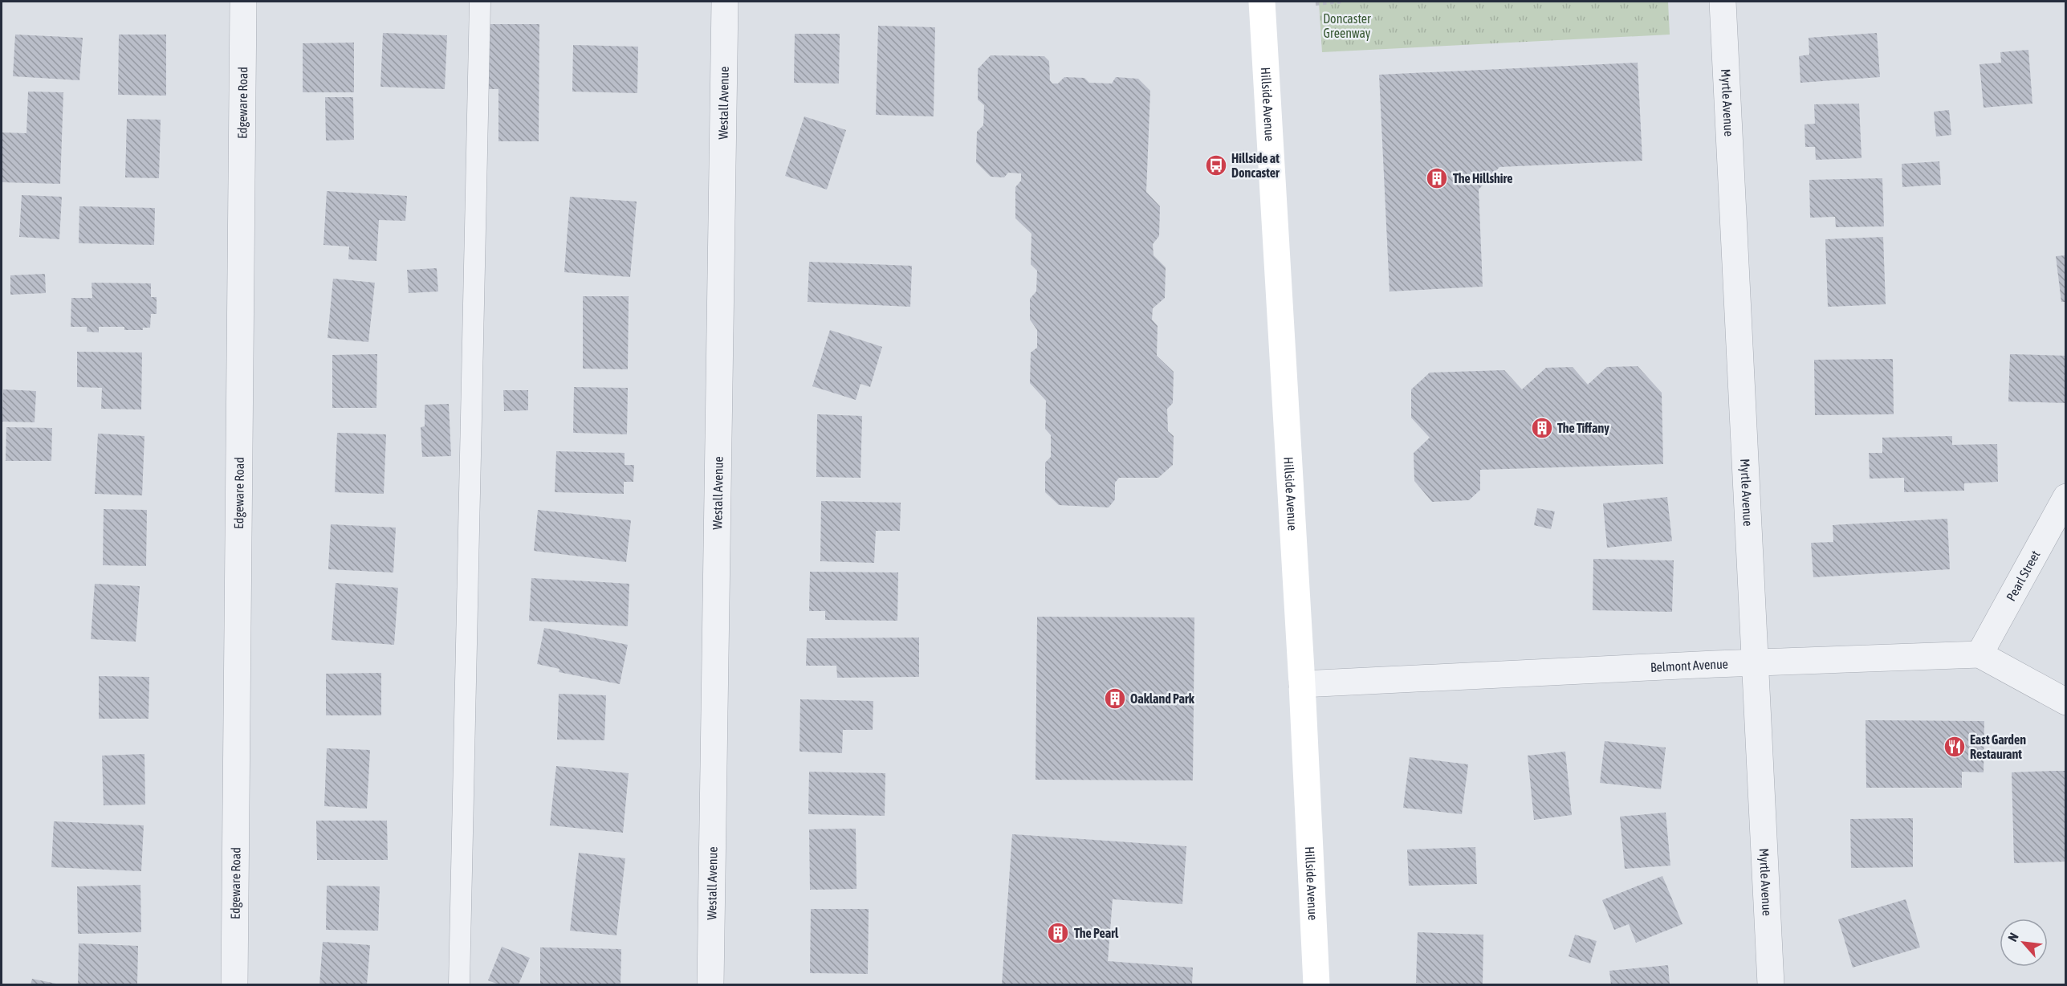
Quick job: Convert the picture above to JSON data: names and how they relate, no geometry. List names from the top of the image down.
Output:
{
  "streets": {
    "main road": ["Hillside Avenue"],
    "street": [
      "Edgeware Road",
      "Westall Avenue",
      "Myrtle Avenue",
      "Pearl Street",
      "Belmont Avenue"
    ]
  },
  "crossings": [
    ["Hillside Avenue", "Belmont Avenue"],
    ["Myrtle Avenue", "Belmont Avenue"],
    ["Pearl Street", "Belmont Avenue"]
  ],
  "parks": ["Doncaster Greenway"],
  "places": {
    "bus stop": ["Hillside at Doncaster"],
    "building": [
      "The Hillshire",
      "The Tiffany",
      "Oakland Park",
      "The Pearl"
    ],
    "restaurant": ["East Garden Restaurant"]
  },
  "north": "top left"
}
